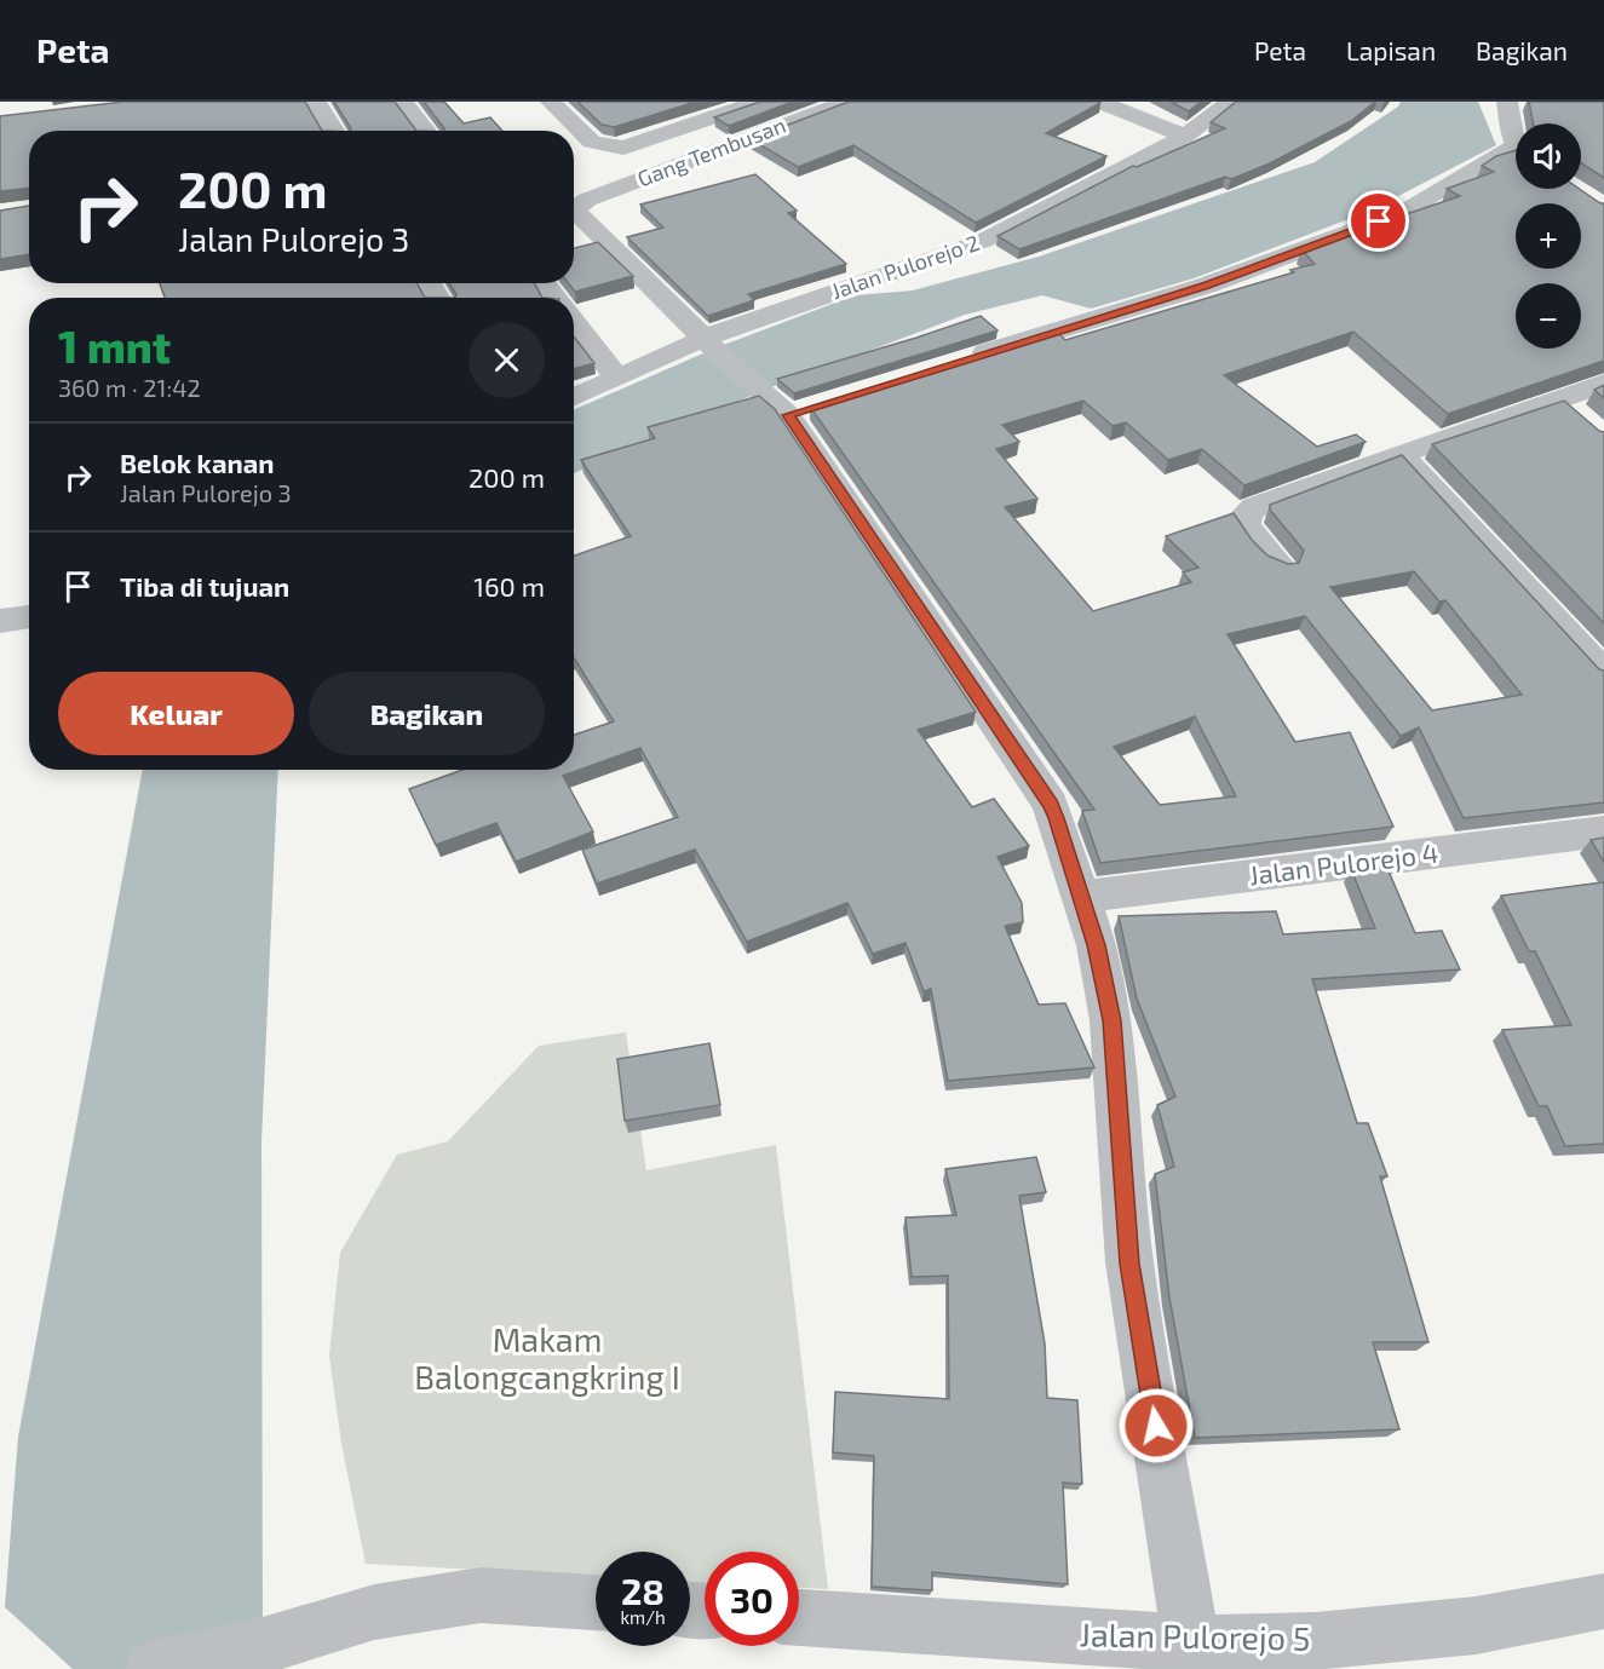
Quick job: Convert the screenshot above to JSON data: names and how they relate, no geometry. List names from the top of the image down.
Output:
{
  "streets": {
    "street": [
      "Gang Tembusan",
      "Jalan Pulorejo 2",
      "Jalan Pulorejo 4",
      "Jalan Pulorejo 5"
    ]
  },
  "crossings": [
    ["Gang Tembusan", "Jalan Pulorejo 2"]
  ],
  "parks": ["Makam Balongcangkring I"],
  "page": {
    "header": "Peta",
    "nav": ["Peta", "Lapisan", "Bagikan"],
    "map_buttons": ["+", "−"],
    "turn": ["200 m", "Jalan Pulorejo 3"],
    "heading": ["1 mnt", "360 m · 21:42"],
    "list": [
      {
        "name": "Belok kanan",
        "note": "Jalan Pulorejo 3",
        "value": "200 m"
      },
      {
        "name": "Tiba di tujuan",
        "value": "160 m"
      }
    ],
    "buttons": ["Keluar", "Bagikan"],
    "speed": "28 km/h",
    "limit": "30"
  }
}
